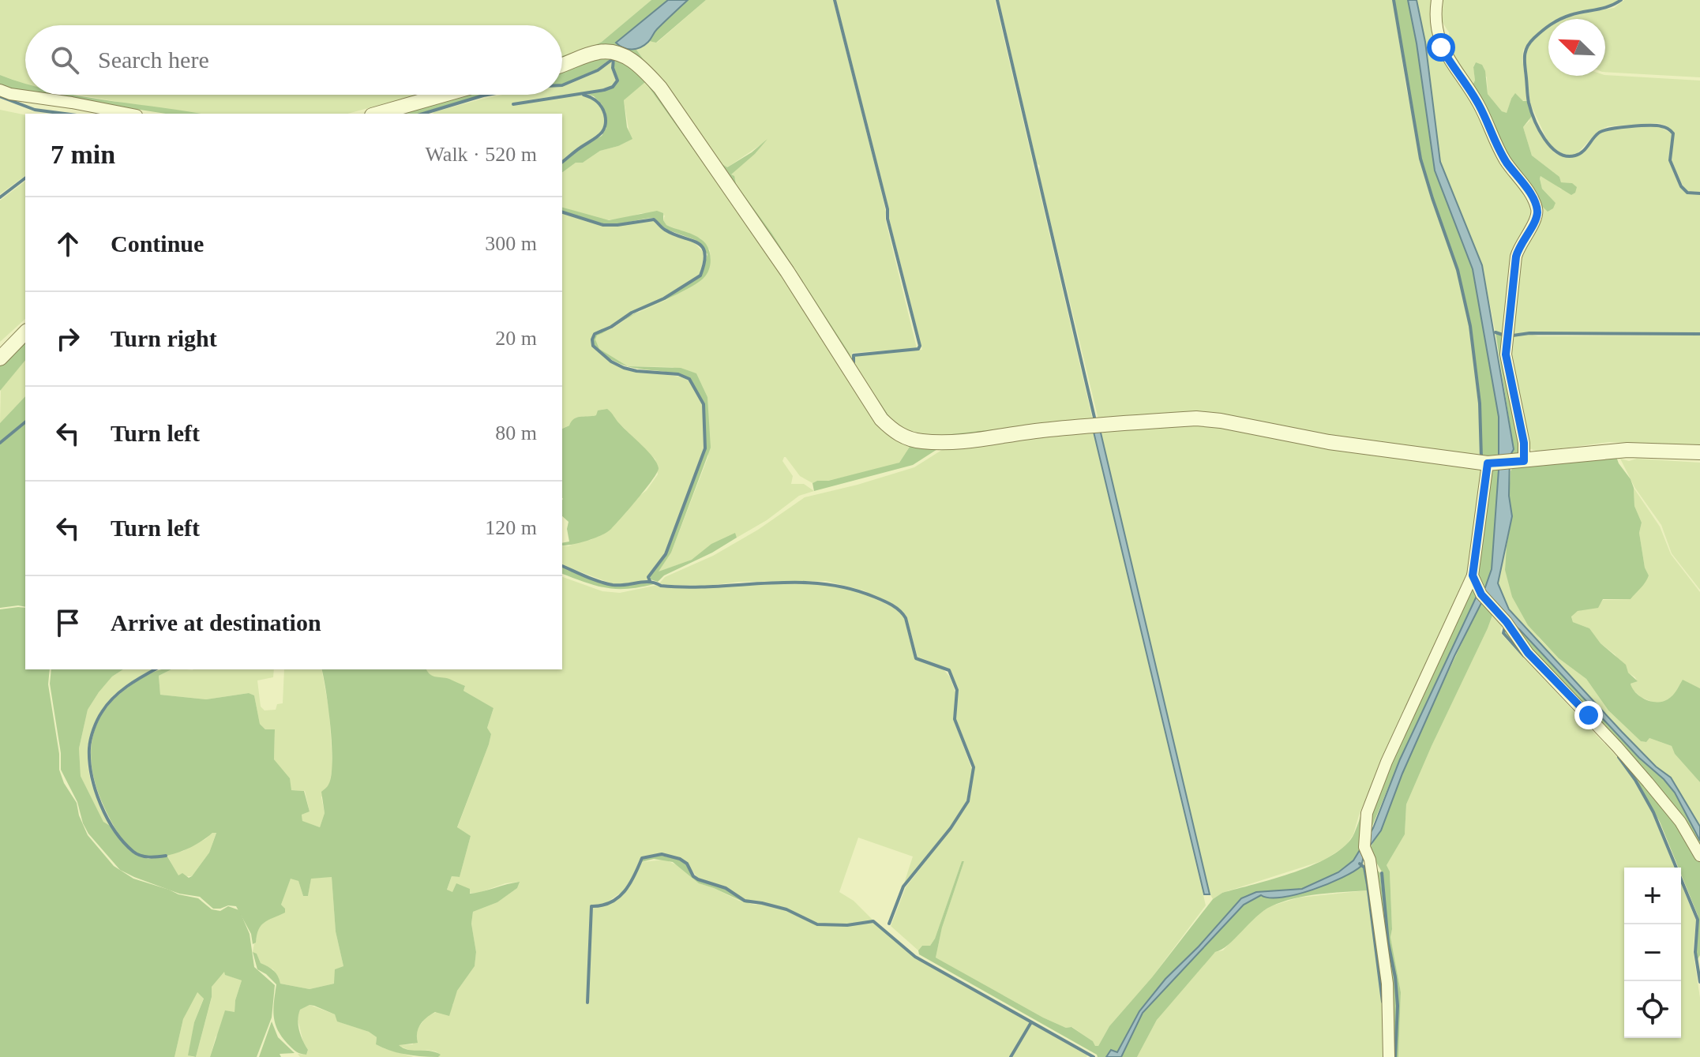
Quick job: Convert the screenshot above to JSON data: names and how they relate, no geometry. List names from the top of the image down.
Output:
{
  "north": "top left",
  "page": {
    "search": "Search here",
    "heading": ["7 min", "Walk · 520 m"],
    "list": [
      ["Continue", "300 m"],
      ["Turn right", "20 m"],
      ["Turn left", "80 m"],
      ["Turn left", "120 m"],
      "Arrive at destination"
    ],
    "map_buttons": ["+", "−"]
  }
}
